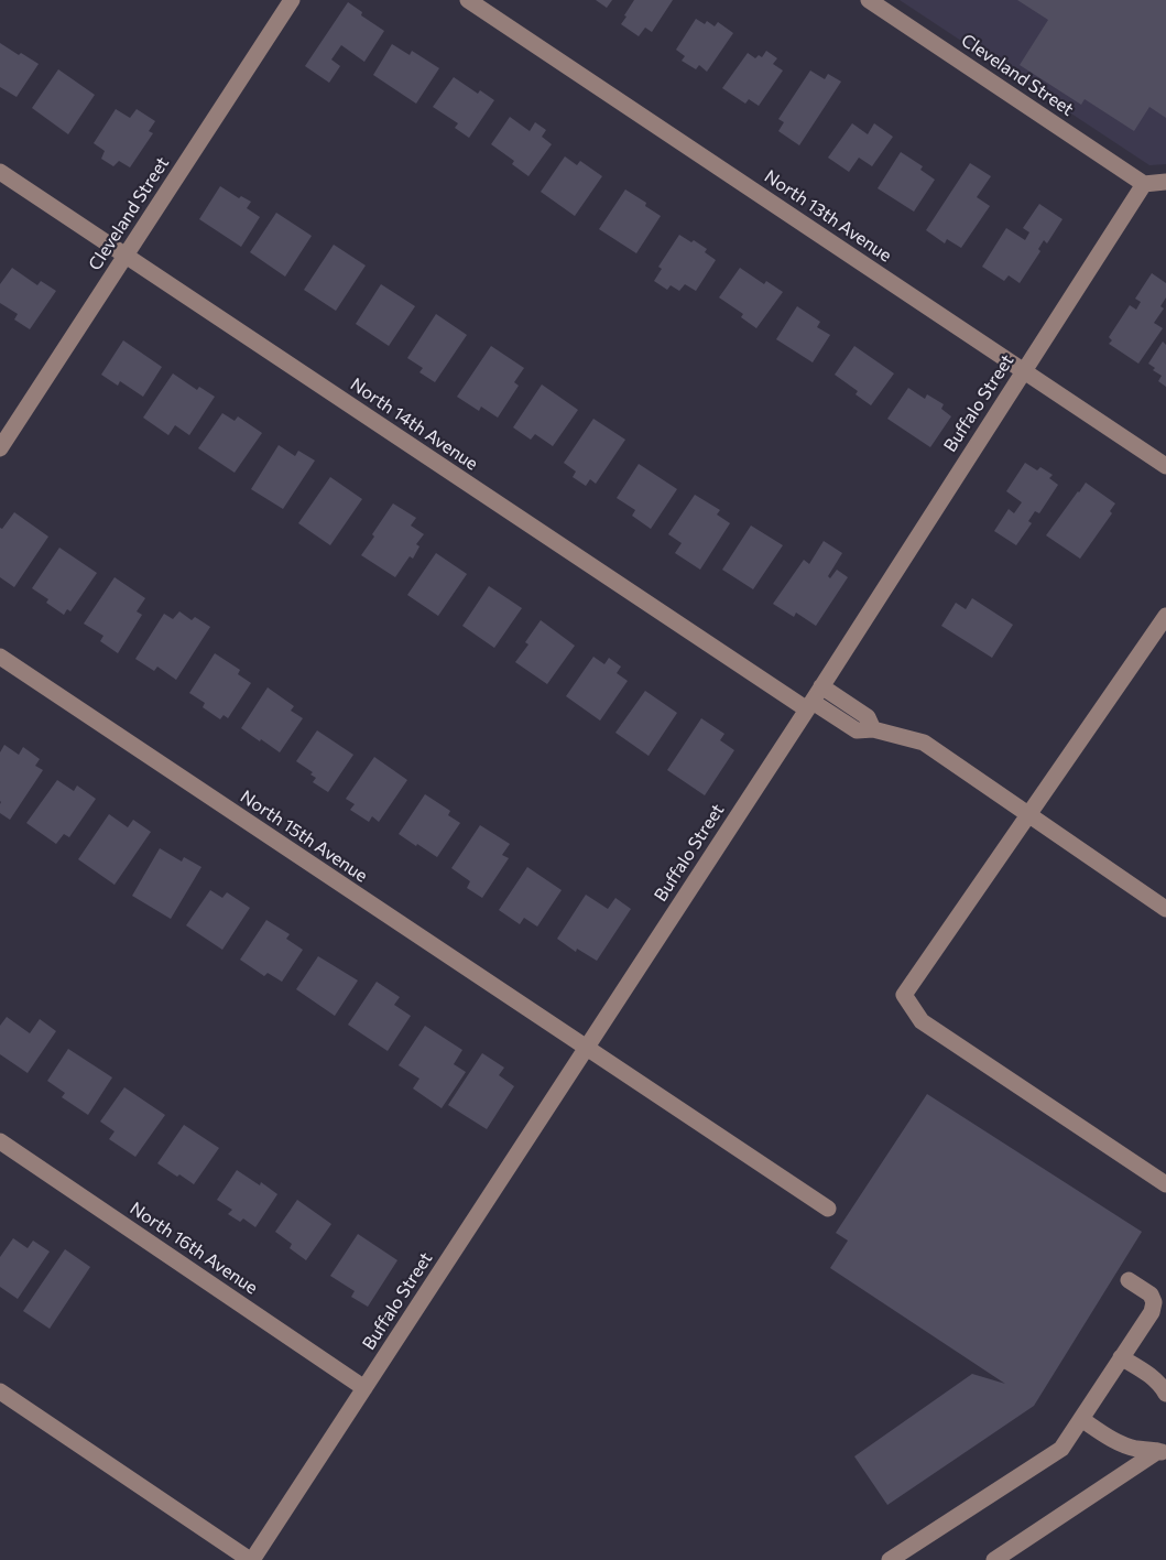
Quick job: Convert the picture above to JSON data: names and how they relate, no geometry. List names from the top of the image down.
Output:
{
  "streets": {
    "street": [
      "Cleveland Street",
      "North 13th Avenue",
      "Buffalo Street",
      "North 14th Avenue",
      "North 15th Avenue",
      "North 16th Avenue"
    ]
  },
  "crossings": [
    ["Cleveland Street", "Buffalo Street"],
    ["Cleveland Street", "North 14th Avenue"],
    ["North 13th Avenue", "Buffalo Street"],
    ["Buffalo Street", "North 14th Avenue"],
    ["Buffalo Street", "North 15th Avenue"],
    ["Buffalo Street", "North 16th Avenue"]
  ]
}
